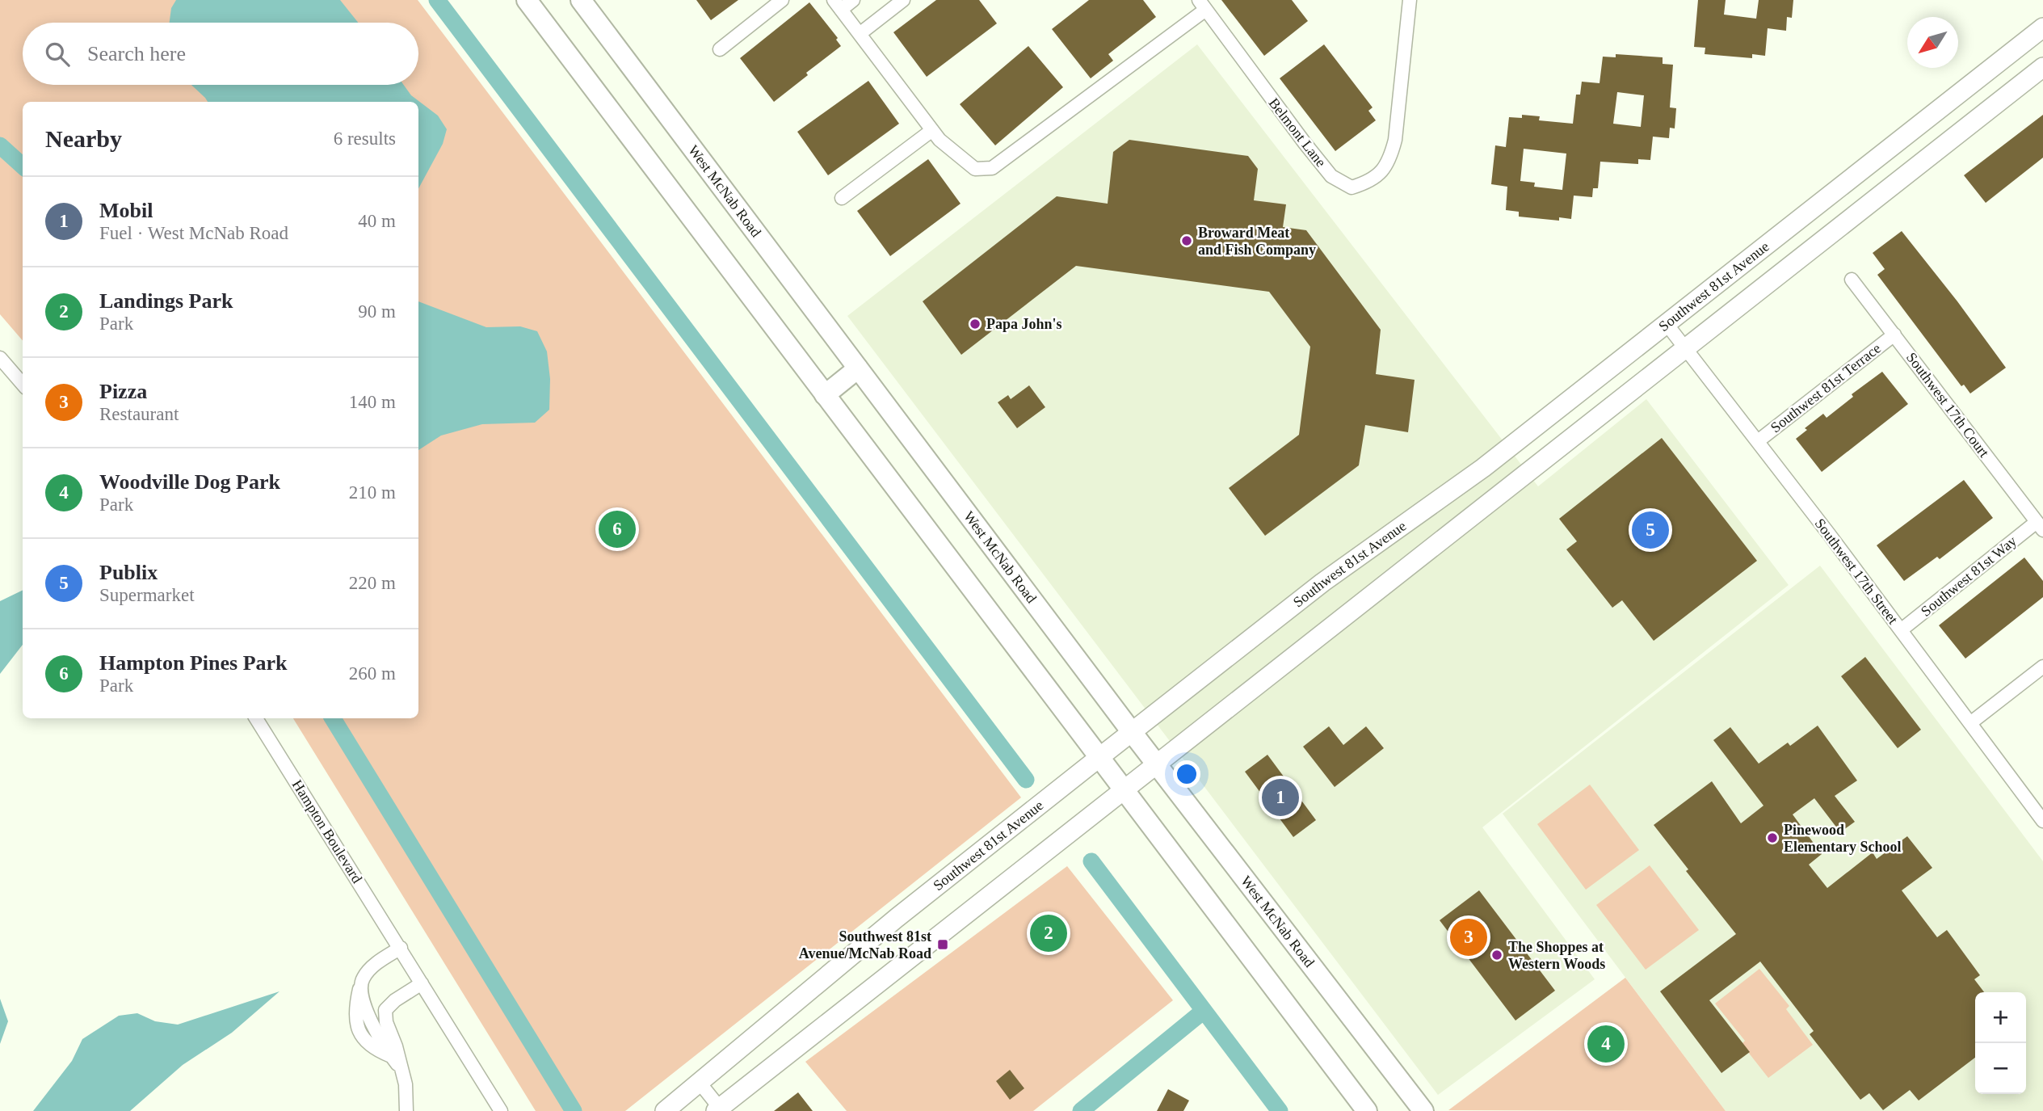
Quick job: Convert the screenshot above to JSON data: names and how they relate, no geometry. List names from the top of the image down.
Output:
{
  "streets": {
    "main road": ["West McNab Road"],
    "street": [
      "Belmont Lane",
      "Southwest 81st Avenue",
      "Southwest 81st Terrace",
      "Southwest 17th Court",
      "Southwest 17th Street",
      "Southwest 81st Way",
      "Hampton Boulevard"
    ]
  },
  "crossings": [
    ["West McNab Road", "Southwest 81st Avenue"],
    ["Southwest 81st Avenue", "Southwest 17th Street"],
    ["Southwest 81st Terrace", "Southwest 17th Court"],
    ["Southwest 81st Terrace", "Southwest 17th Street"],
    ["Southwest 17th Court", "Southwest 81st Way"],
    ["Southwest 17th Street", "Southwest 81st Way"]
  ],
  "places": {
    "other": [
      "Broward Meat and Fish Company",
      "Papa John's",
      "Pinewood Elementary School",
      "The Shoppes at Western Woods"
    ],
    "transit": ["Southwest 81st Avenue/McNab Road"]
  },
  "north": "bottom left",
  "page": {
    "search": "Search here",
    "heading": ["Nearby", "6 results"],
    "list": [
      {
        "mark": "1",
        "name": "Mobil",
        "note": "Fuel · West McNab Road",
        "value": "40 m"
      },
      {
        "mark": "2",
        "name": "Landings Park",
        "note": "Park",
        "value": "90 m"
      },
      {
        "mark": "3",
        "name": "Pizza",
        "note": "Restaurant",
        "value": "140 m"
      },
      {
        "mark": "4",
        "name": "Woodville Dog Park",
        "note": "Park",
        "value": "210 m"
      },
      {
        "mark": "5",
        "name": "Publix",
        "note": "Supermarket",
        "value": "220 m"
      },
      {
        "mark": "6",
        "name": "Hampton Pines Park",
        "note": "Park",
        "value": "260 m"
      }
    ],
    "pins": [
      "6",
      "5",
      "1",
      "2",
      "3",
      "4"
    ],
    "map_buttons": ["+", "−"]
  }
}
